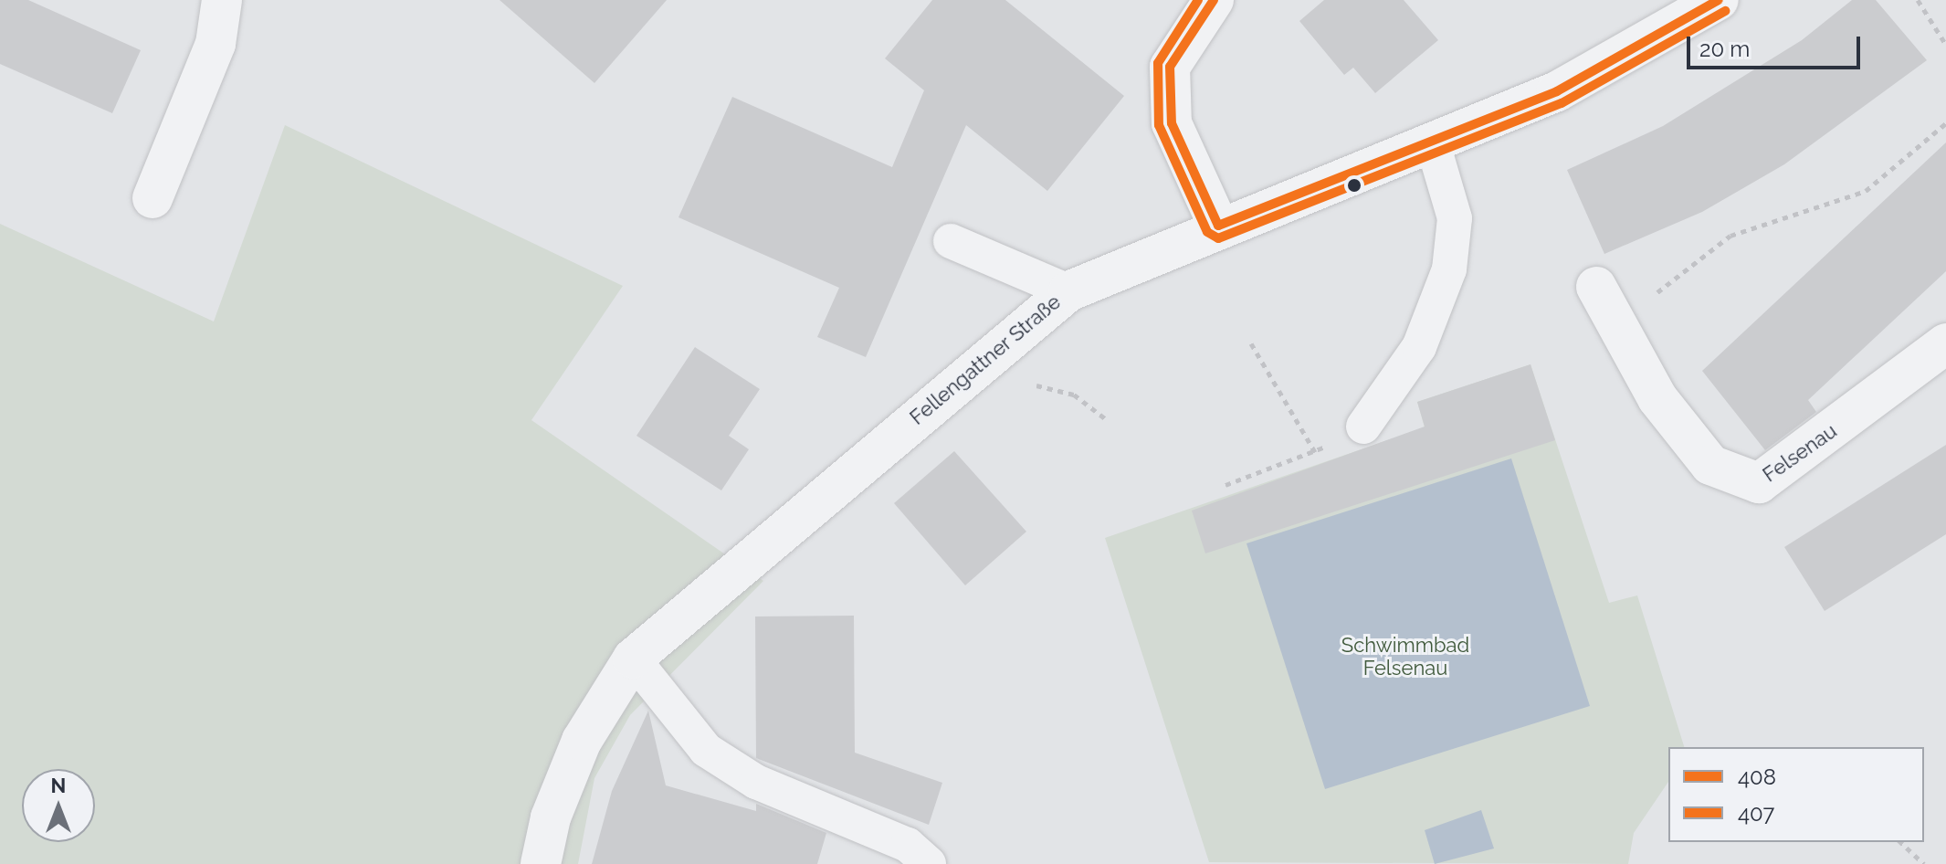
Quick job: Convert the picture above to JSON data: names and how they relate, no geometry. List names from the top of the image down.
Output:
{
  "streets": {
    "street": ["Fellengattner Straße", "Felsenau"]
  },
  "parks": ["Schwimmbad Felsenau"],
  "lines": ["transit line 408", "transit line 407"],
  "legend": ["408", "407"],
  "scale_bar": "20 m",
  "north": "top"
}
